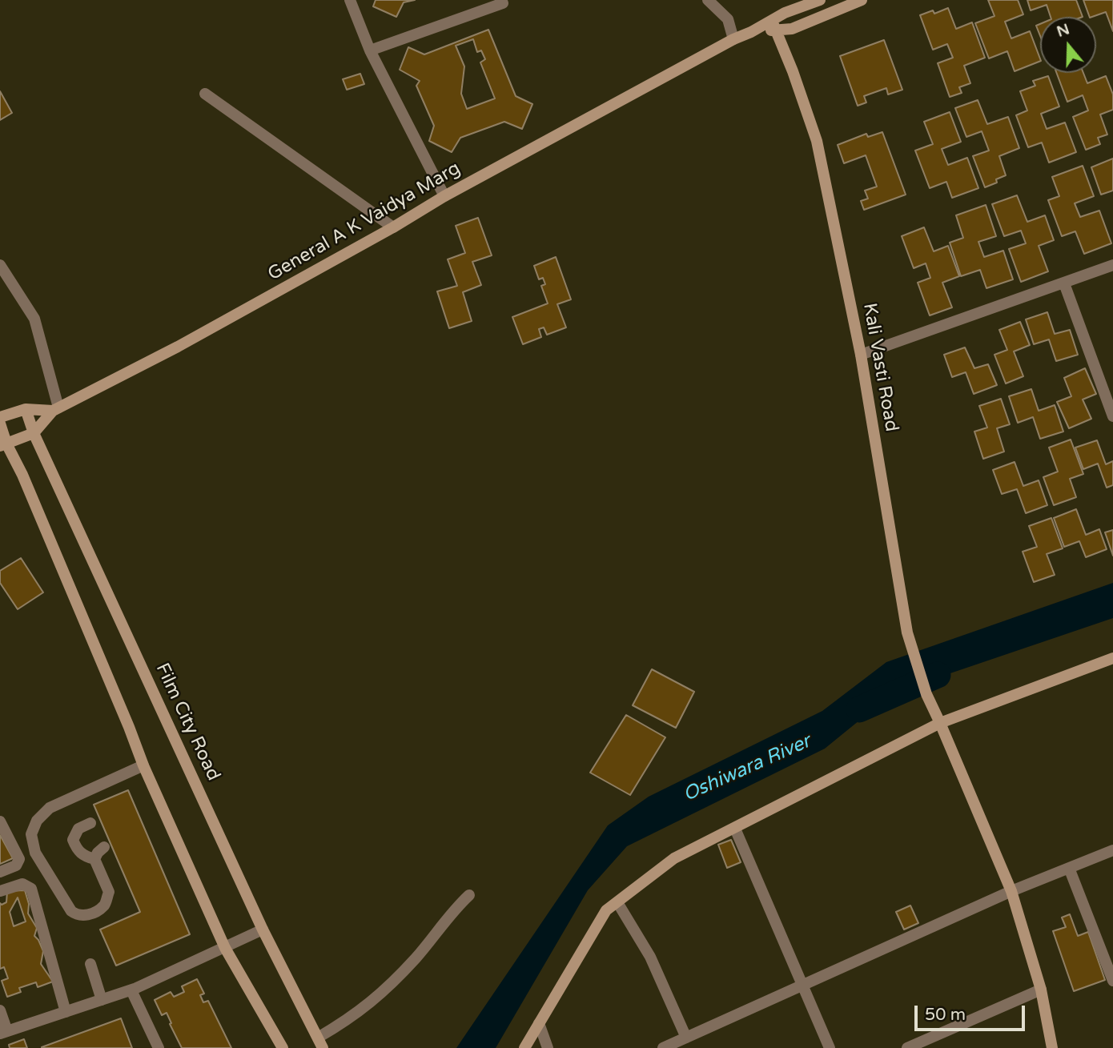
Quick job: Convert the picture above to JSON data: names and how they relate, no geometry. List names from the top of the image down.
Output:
{
  "streets": {
    "street": ["General A K Vaidya Marg", "Kali Vasti Road", "Film City Road"]
  },
  "crossings": [
    ["General A K Vaidya Marg", "Kali Vasti Road"],
    ["General A K Vaidya Marg", "Film City Road"]
  ],
  "water": ["Oshiwara River"],
  "scale_bar": "50 m",
  "north": "top"
}
